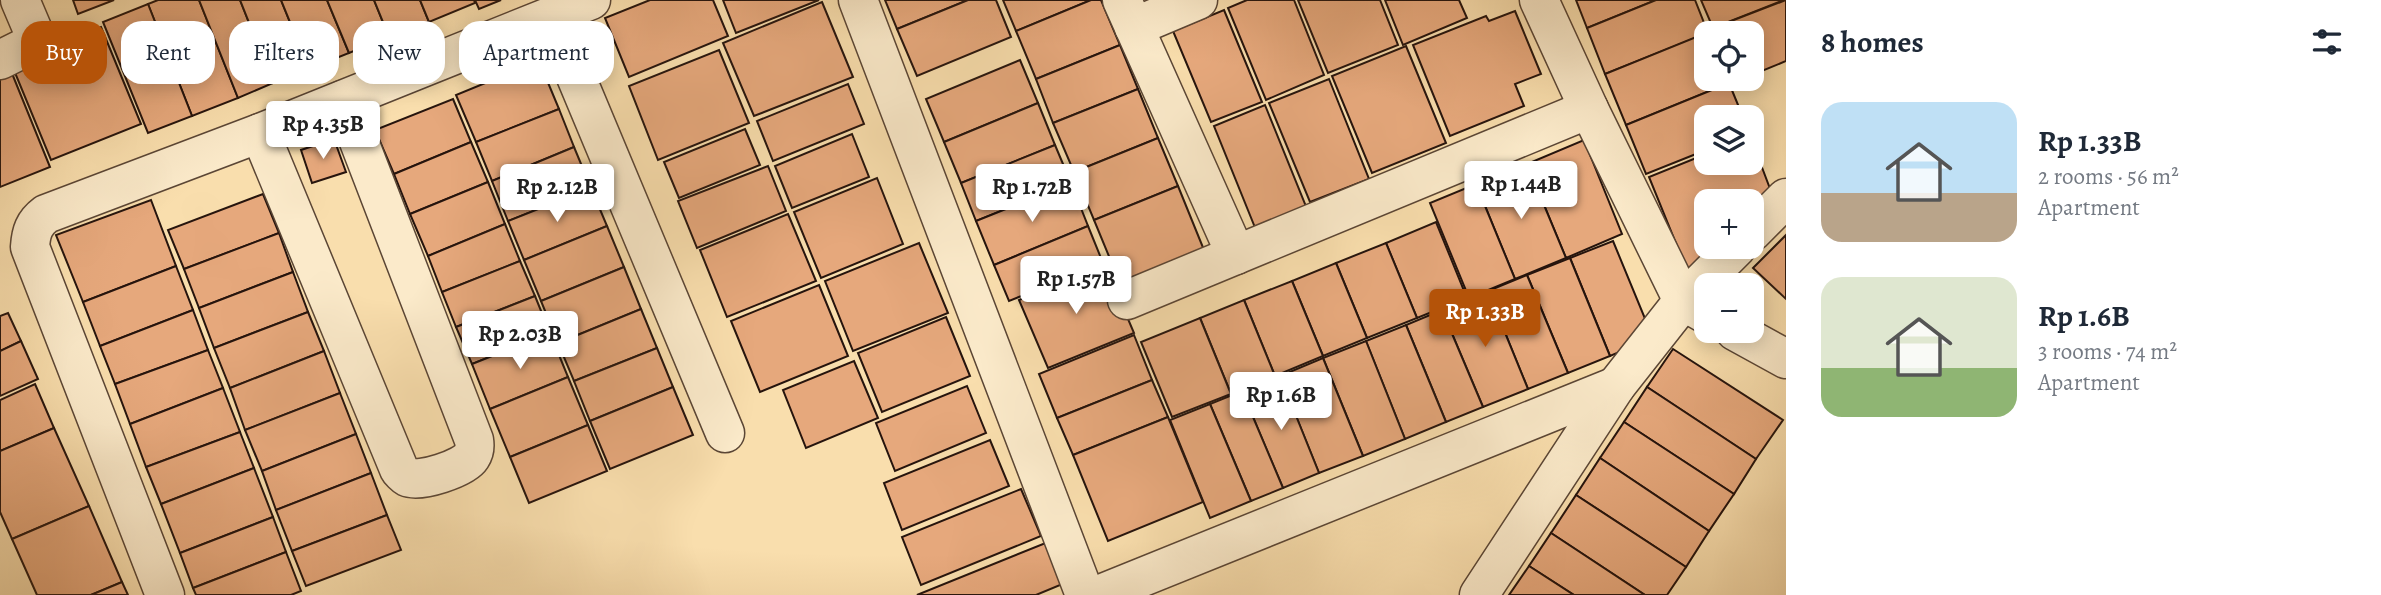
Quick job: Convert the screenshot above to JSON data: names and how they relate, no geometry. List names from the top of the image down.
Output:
{
  "page": {
    "heading": "8 homes",
    "map_buttons": ["+", "−"],
    "chip": [
      "Buy",
      "Rent",
      "Filters",
      "New",
      "Apartment"
    ],
    "list": [
      {
        "name": "Rp 1.33B",
        "note": "2 rooms · 56 m² · Apartment"
      },
      {
        "name": "Rp 1.6B",
        "note": "3 rooms · 74 m² · Apartment"
      }
    ],
    "price": [
      "Rp 4.35B",
      "Rp 1.44B",
      "Rp 2.12B",
      "Rp 1.72B",
      "Rp 1.57B",
      "Rp 1.33B",
      "Rp 2.03B",
      "Rp 1.6B"
    ]
  }
}
